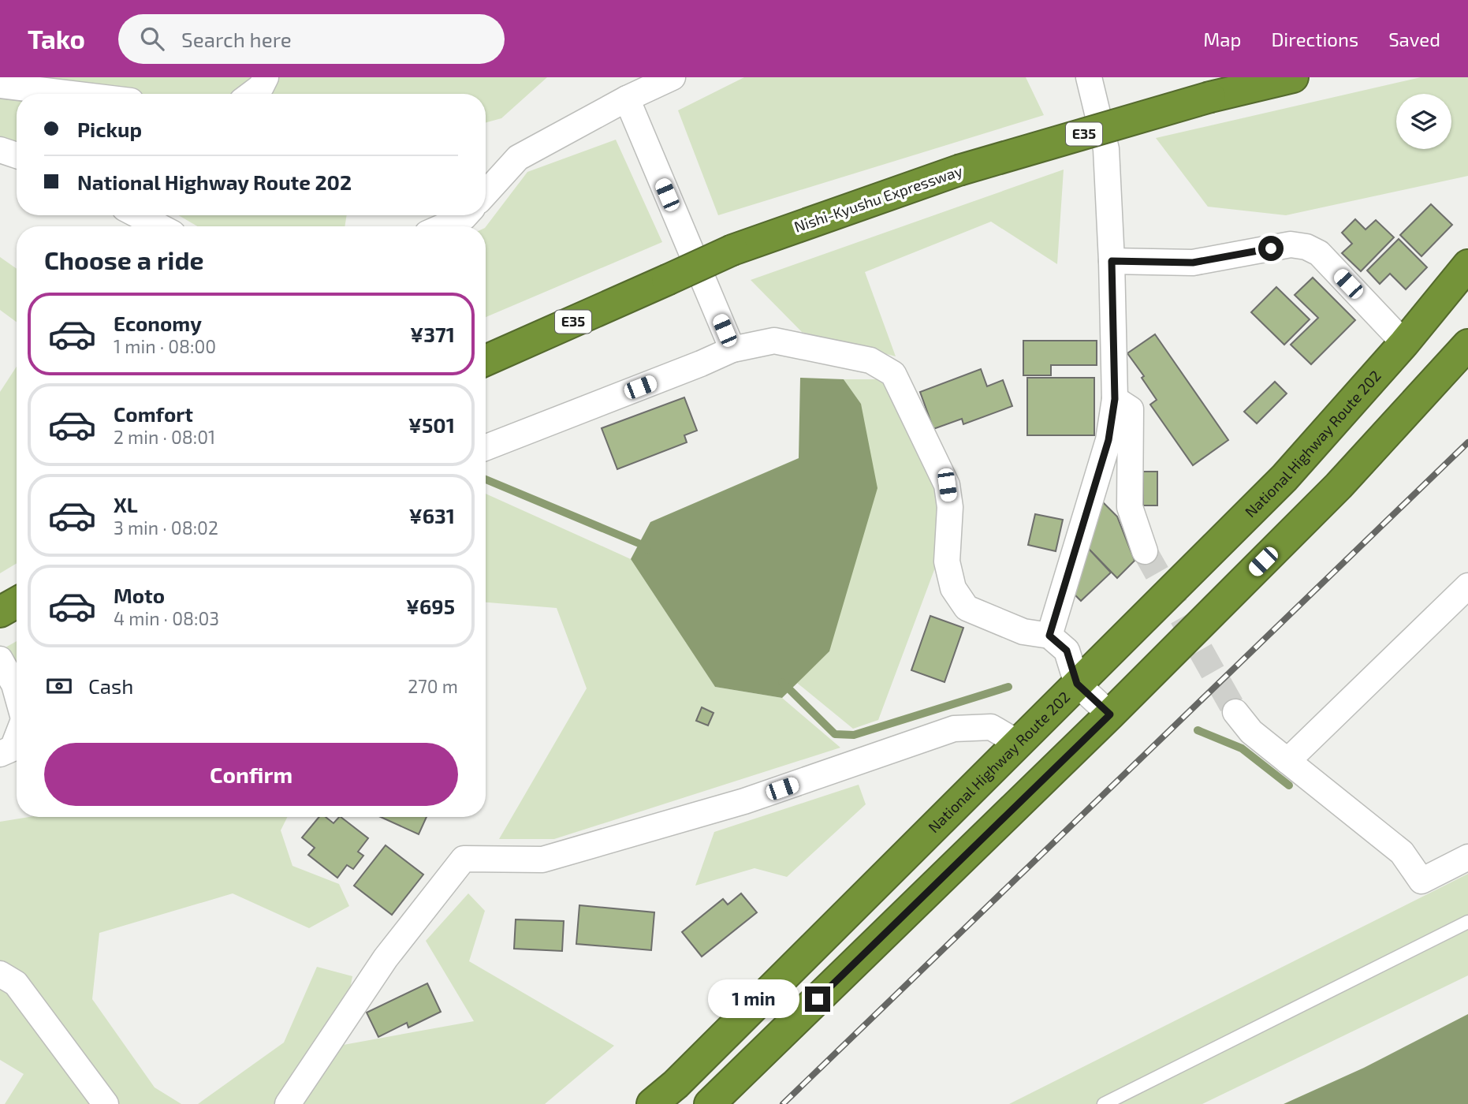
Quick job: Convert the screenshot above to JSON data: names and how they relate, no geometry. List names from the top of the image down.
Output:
{
  "streets": {
    "highway": ["E35", "Nishi-Kyushu Expressway", "National Highway Route 202"]
  },
  "page": {
    "header": "Tako",
    "search": "Search here",
    "nav": ["Map", "Directions", "Saved"],
    "banner": ["Pickup", "National Highway Route 202"],
    "heading": "Choose a ride",
    "list": [
      {
        "name": "Economy",
        "note": "1 min · 08:00",
        "value": "¥371"
      },
      {
        "name": "Comfort",
        "note": "2 min · 08:01",
        "value": "¥501"
      },
      {
        "name": "XL",
        "note": "3 min · 08:02",
        "value": "¥631"
      },
      {
        "name": "Moto",
        "note": "4 min · 08:03",
        "value": "¥695"
      }
    ],
    "pay": ["Cash", "270 m"],
    "buttons": "Confirm",
    "bubble": "1 min"
  }
}
